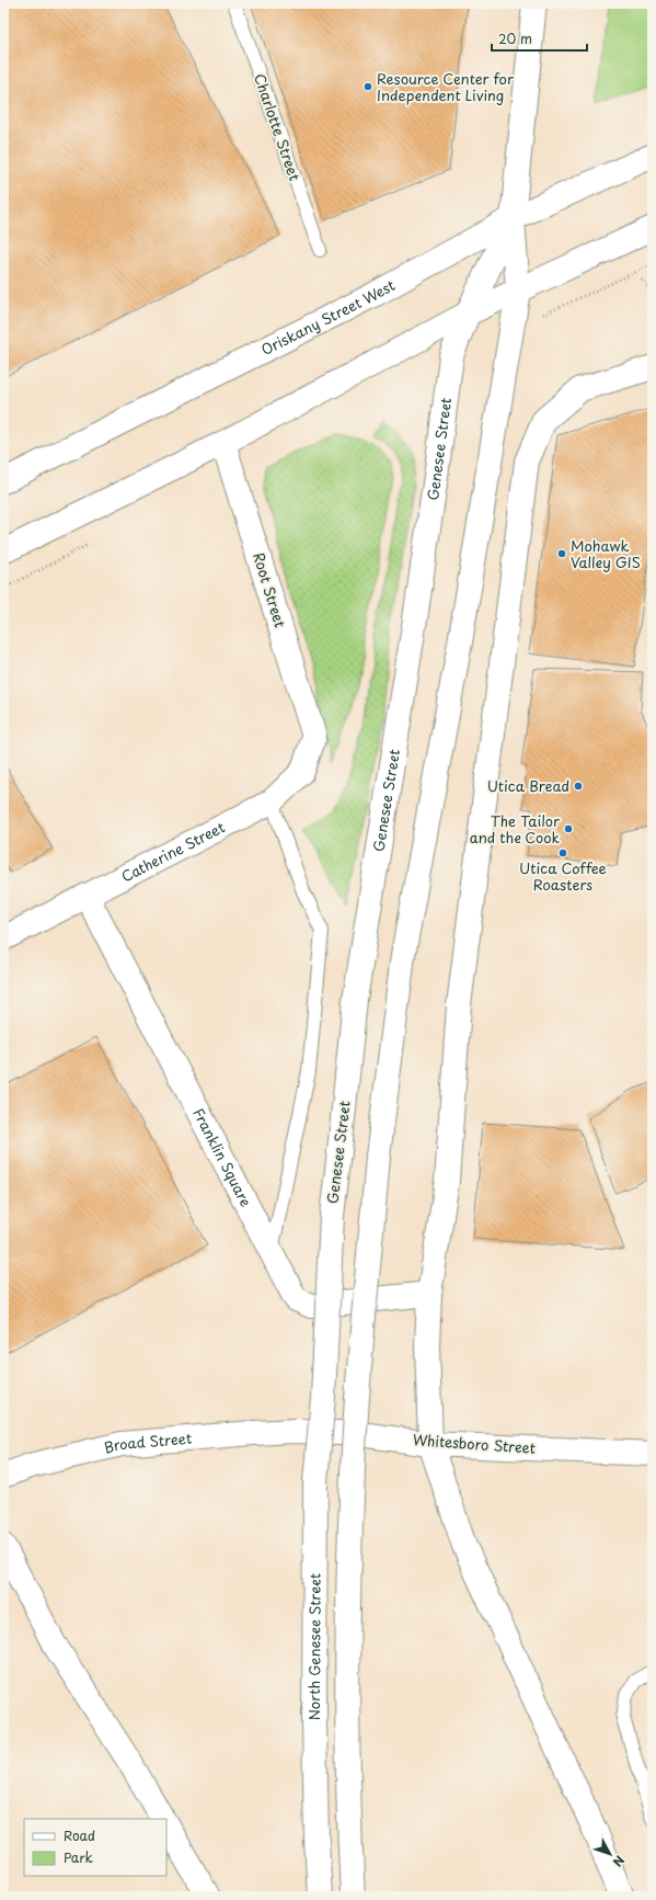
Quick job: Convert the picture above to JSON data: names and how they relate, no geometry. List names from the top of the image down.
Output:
{
  "streets": {
    "main road": [
      "Oriskany Street West",
      "Genesee Street",
      "Root Street",
      "Catherine Street",
      "Franklin Square",
      "Broad Street",
      "Whitesboro Street",
      "North Genesee Street"
    ],
    "lane": ["Charlotte Street"]
  },
  "crossings": [
    ["Oriskany Street West", "Genesee Street"],
    ["Genesee Street", "North Genesee Street"],
    ["Root Street", "Catherine Street"],
    ["Catherine Street", "Franklin Square"],
    ["Broad Street", "Whitesboro Street"]
  ],
  "places": [
    "Resource Center for Independent Living",
    "Mohawk Valley GIS",
    "Utica Bread",
    "The Tailor and the Cook",
    "Utica Coffee Roasters"
  ],
  "legend": ["Road", "Park"],
  "scale_bar": "20 m",
  "north": "bottom right"
}
